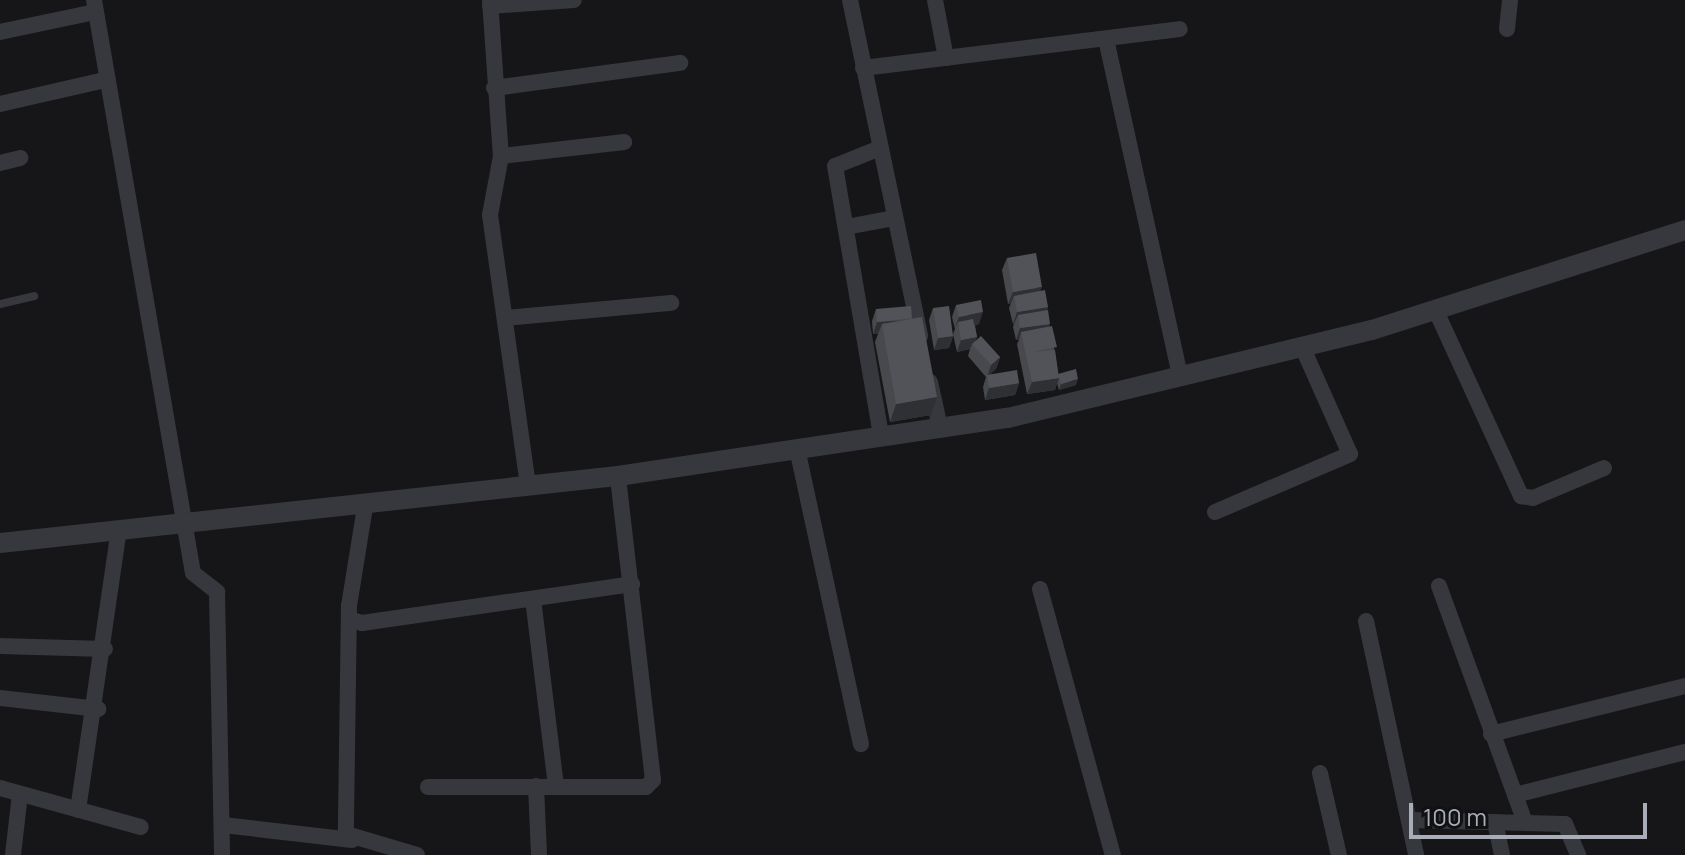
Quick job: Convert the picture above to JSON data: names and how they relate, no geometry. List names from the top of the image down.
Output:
{
  "scale_bar": "100 m"
}
